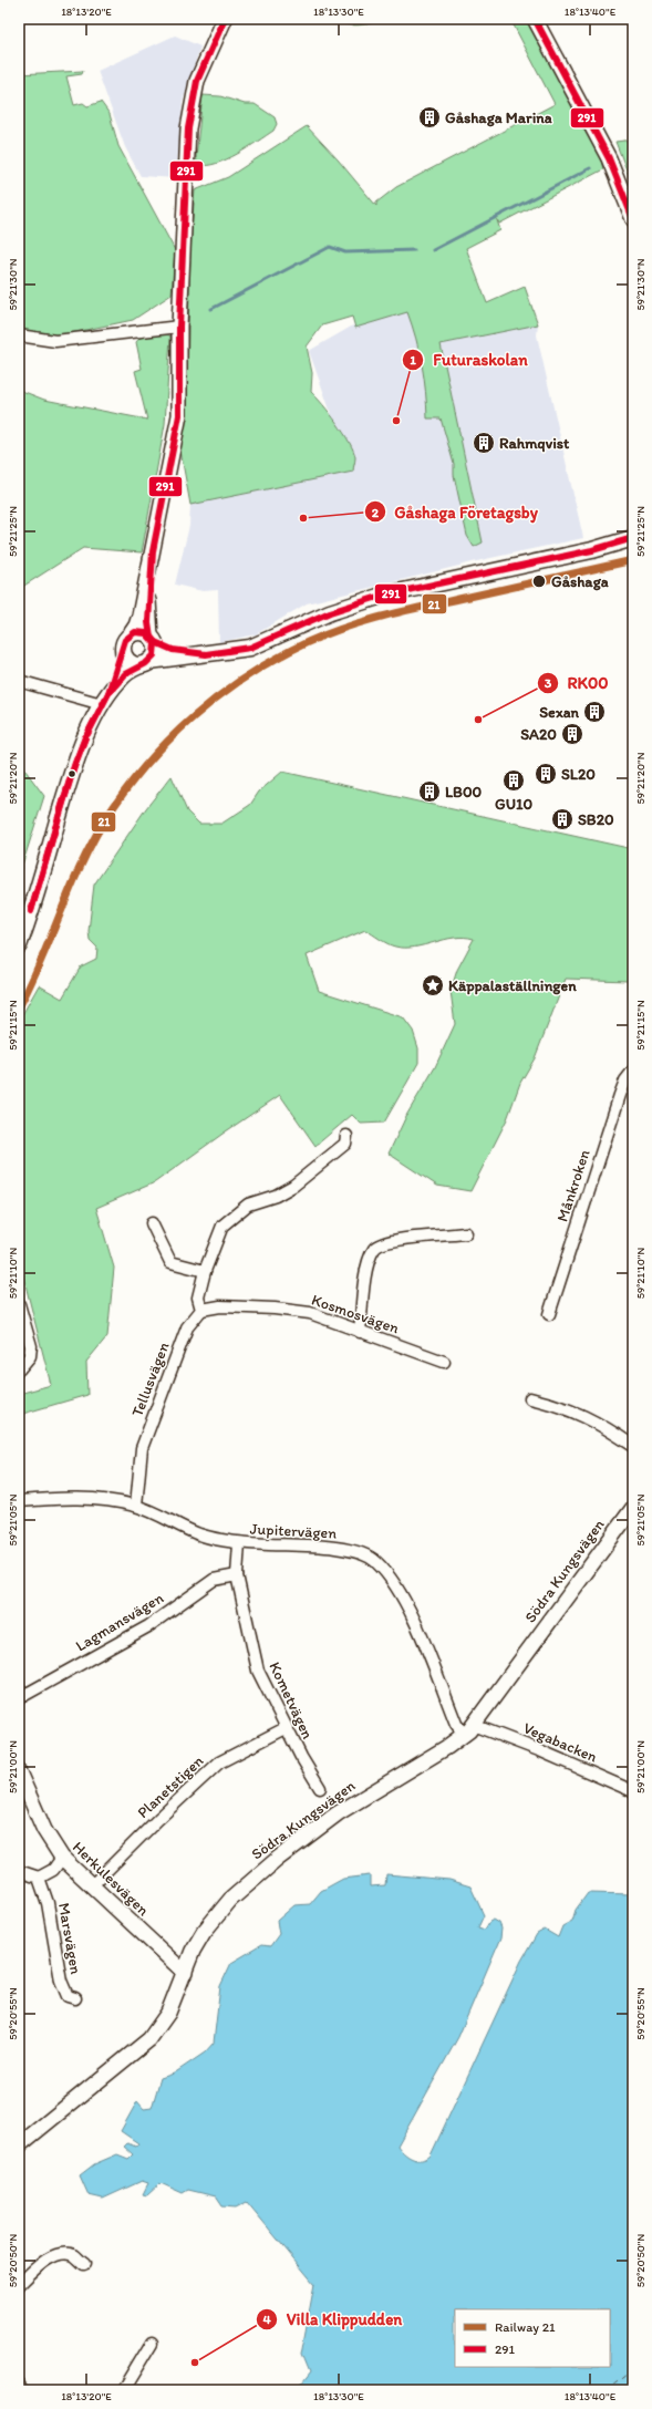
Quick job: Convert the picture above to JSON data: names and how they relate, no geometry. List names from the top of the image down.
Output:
{
  "streets": {
    "street": [
      "Månkroken",
      "Kosmosvägen",
      "Tellusvägen",
      "Jupitervägen",
      "Södra Kungsvägen",
      "Lagmansvägen",
      "Kometvägen",
      "Vegabacken",
      "Planetstigen",
      "Herkulesvägen",
      "Marsvägen"
    ]
  },
  "crossings": [
    ["Kosmosvägen", "Tellusvägen"],
    ["Tellusvägen", "Jupitervägen"],
    ["Jupitervägen", "Södra Kungsvägen"],
    ["Jupitervägen", "Kometvägen"],
    ["Jupitervägen", "Vegabacken"],
    ["Södra Kungsvägen", "Vegabacken"],
    ["Södra Kungsvägen", "Herkulesvägen"],
    ["Lagmansvägen", "Kometvägen"],
    ["Kometvägen", "Planetstigen"],
    ["Planetstigen", "Herkulesvägen"]
  ],
  "places": {
    "building": [
      "Gåshaga Marina",
      "Rahmqvist",
      "Sexan",
      "SA20",
      "SL20",
      "GU10",
      "LB00",
      "SB20"
    ],
    "other": [
      "Futuraskolan",
      "Gåshaga Företagsby",
      "Gåshaga",
      "RK00",
      "Villa Klippudden"
    ],
    "place": ["Käppalaställningen"]
  },
  "lines": ["transit line 291", "rail line 21"],
  "legend": ["Railway 21", "291"],
  "coordinates": [
    "18°13'20\"E",
    "18°13'30\"E",
    "18°13'40\"E",
    "59°21'30\"N",
    "59°21'25\"N",
    "59°21'20\"N",
    "59°21'15\"N",
    "59°21'10\"N",
    "59°21'05\"N",
    "59°21'00\"N",
    "59°20'55\"N",
    "59°20'50\"N"
  ]
}
